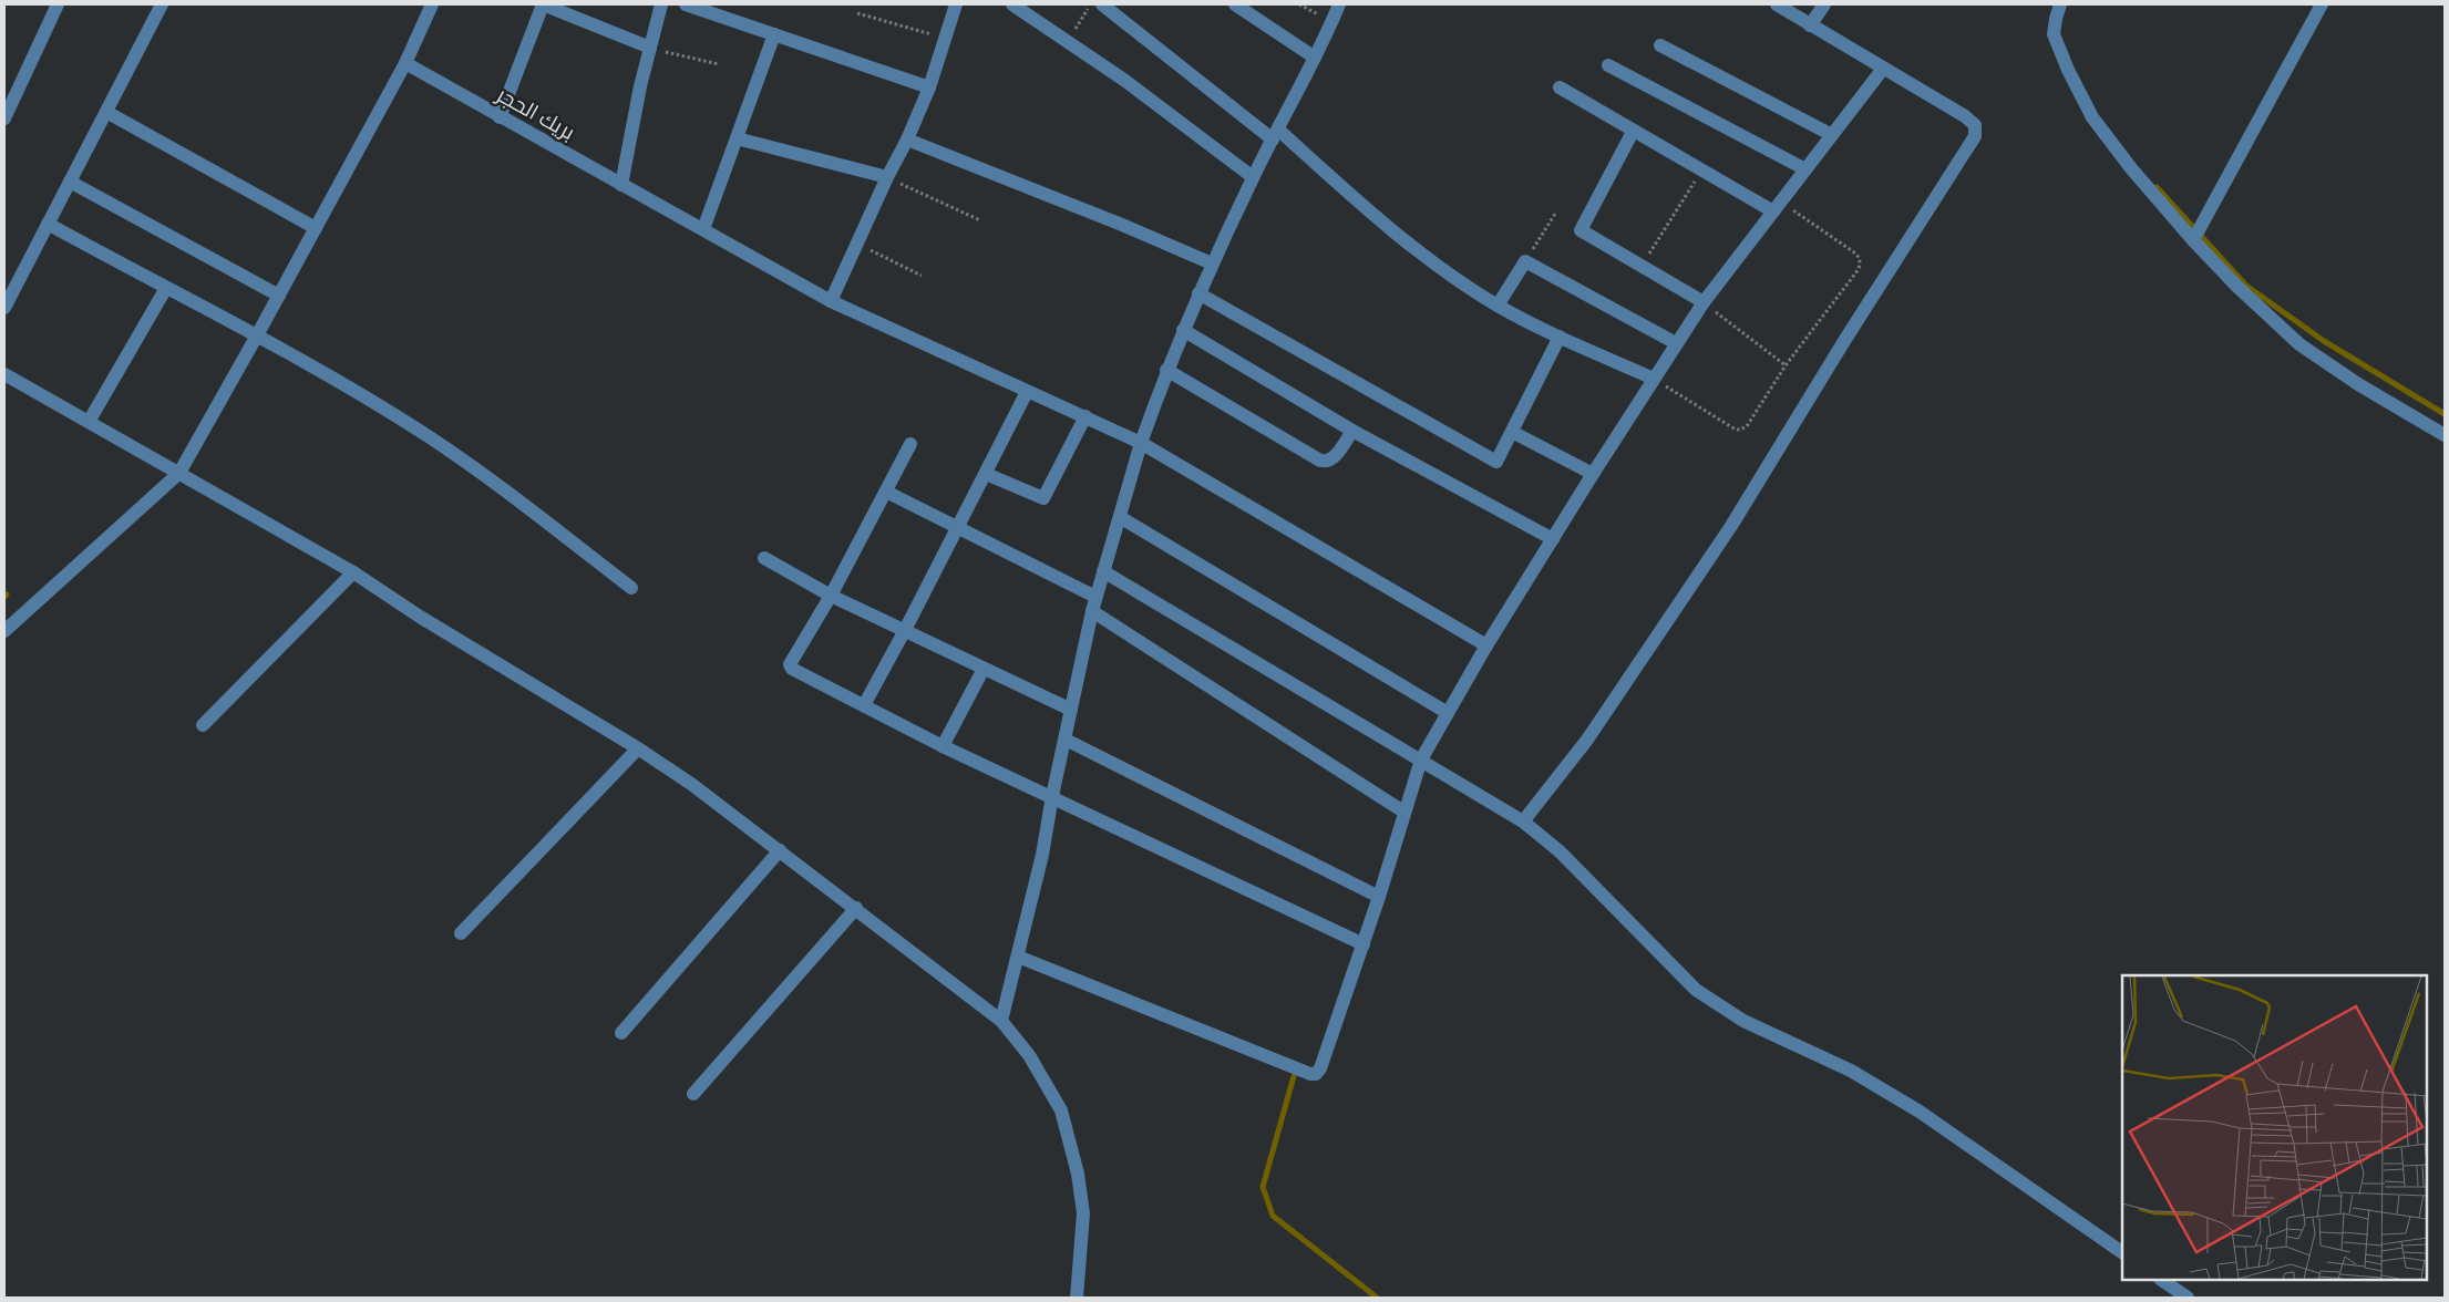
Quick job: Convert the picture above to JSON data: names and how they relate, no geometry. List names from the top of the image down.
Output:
{
  "streets": {
    "street": ["بريك الحجر"]
  }
}
